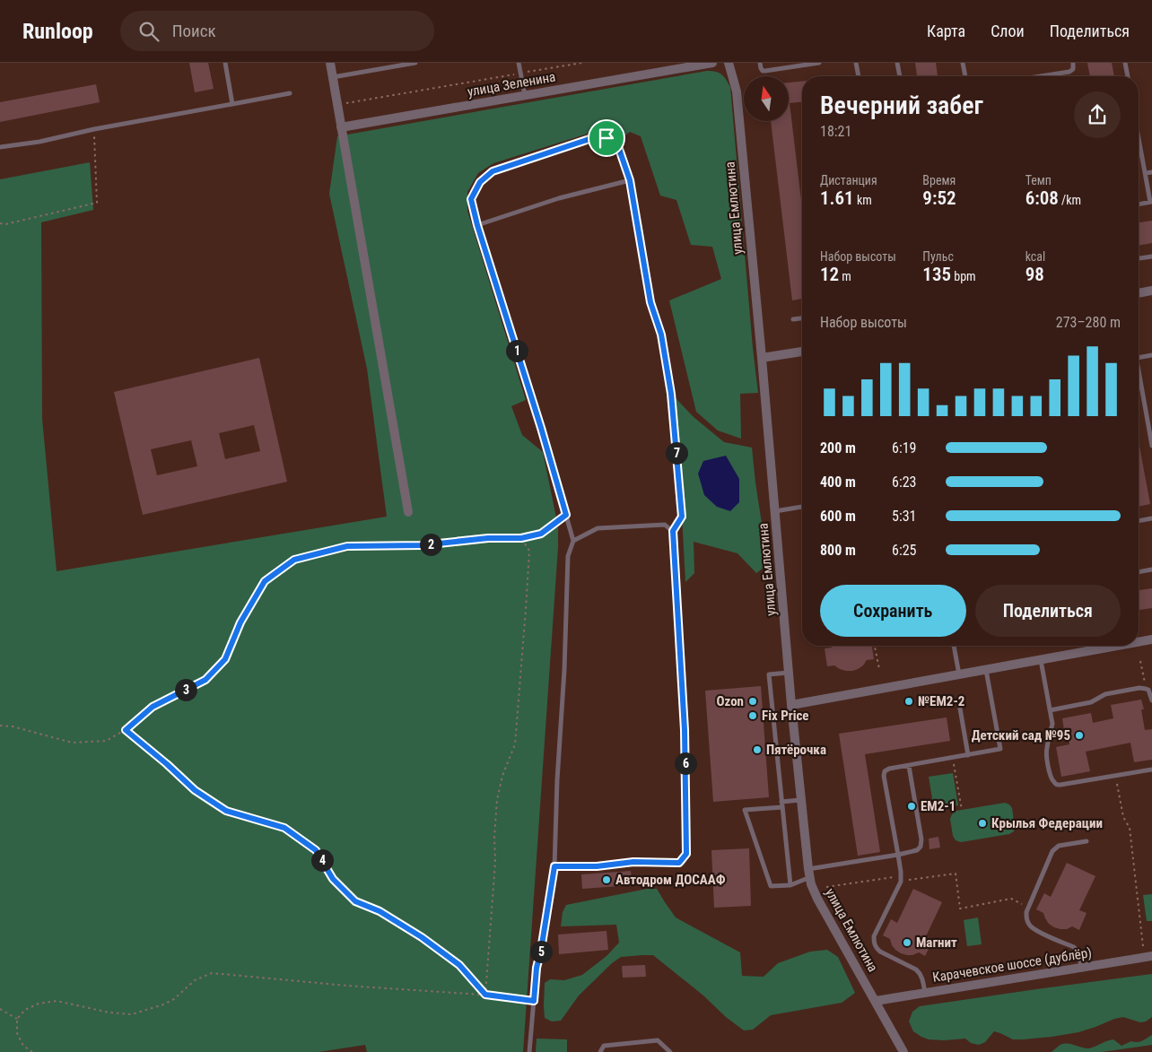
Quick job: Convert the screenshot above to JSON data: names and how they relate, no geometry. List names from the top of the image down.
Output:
{
  "streets": {
    "street": ["улица Зеленина", "улица Емлютина", "Карачевское шоссе (дублёр)"]
  },
  "crossings": [
    ["улица Емлютина", "Карачевское шоссе (дублёр)"]
  ],
  "places": [
    "Ozon",
    "№ЕМ2-2",
    "Fix Price",
    "Детский сад №95",
    "Пятёрочка",
    "ЕМ2-1",
    "Крылья Федерации",
    "Автодром ДОСААФ",
    "Магнит"
  ],
  "north": "top",
  "page": {
    "header": "Runloop",
    "search": "Поиск",
    "nav": ["Карта", "Слои", "Поделиться"],
    "heading": ["Вечерний забег", "18:21"],
    "stats": [
      ["Дистанция", "1.61 km"],
      ["Время", "9:52"],
      ["Темп", "6:08 /km"],
      ["Набор высоты", "12 m"],
      ["Пульс", "135 bpm"],
      ["kcal", "98"]
    ],
    "chart": ["Набор высоты", "273–280 m"],
    "pins": [
      "1",
      "7",
      "2",
      "3",
      "6",
      "4",
      "5"
    ],
    "list": [
      {
        "name": "200 m",
        "note": "6:19"
      },
      {
        "name": "400 m",
        "note": "6:23"
      },
      {
        "name": "600 m",
        "note": "5:31"
      },
      {
        "name": "800 m",
        "note": "6:25"
      }
    ],
    "buttons": ["Сохранить", "Поделиться"]
  }
}
